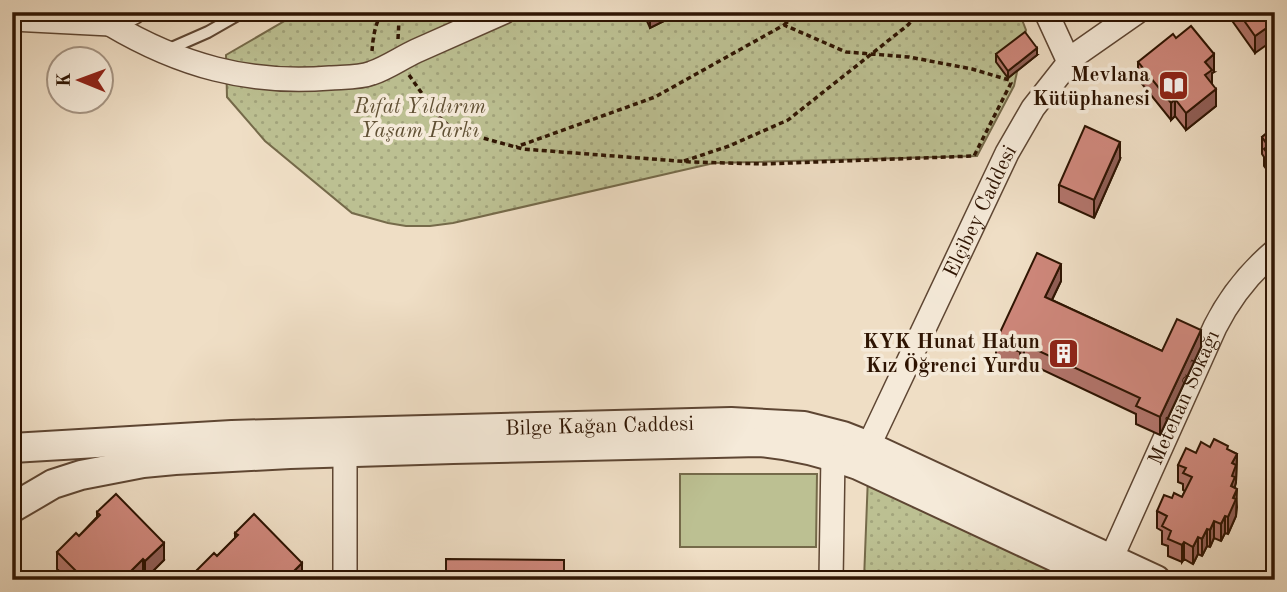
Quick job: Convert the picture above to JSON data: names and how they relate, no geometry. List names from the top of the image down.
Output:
{
  "streets": {
    "street": ["Elçibey Caddesi", "Metehan Sokağı", "Bilge Kağan Caddesi"]
  },
  "crossings": [
    ["Elçibey Caddesi", "Bilge Kağan Caddesi"],
    ["Metehan Sokağı", "Bilge Kağan Caddesi"]
  ],
  "parks": ["Rıfat Yıldırım Yaşam Parkı"],
  "places": {
    "library": ["Mevlana Kütüphanesi"],
    "building": ["KYK Hunat Hatun Kız Öğrenci Yurdu"]
  },
  "north": "left"
}
